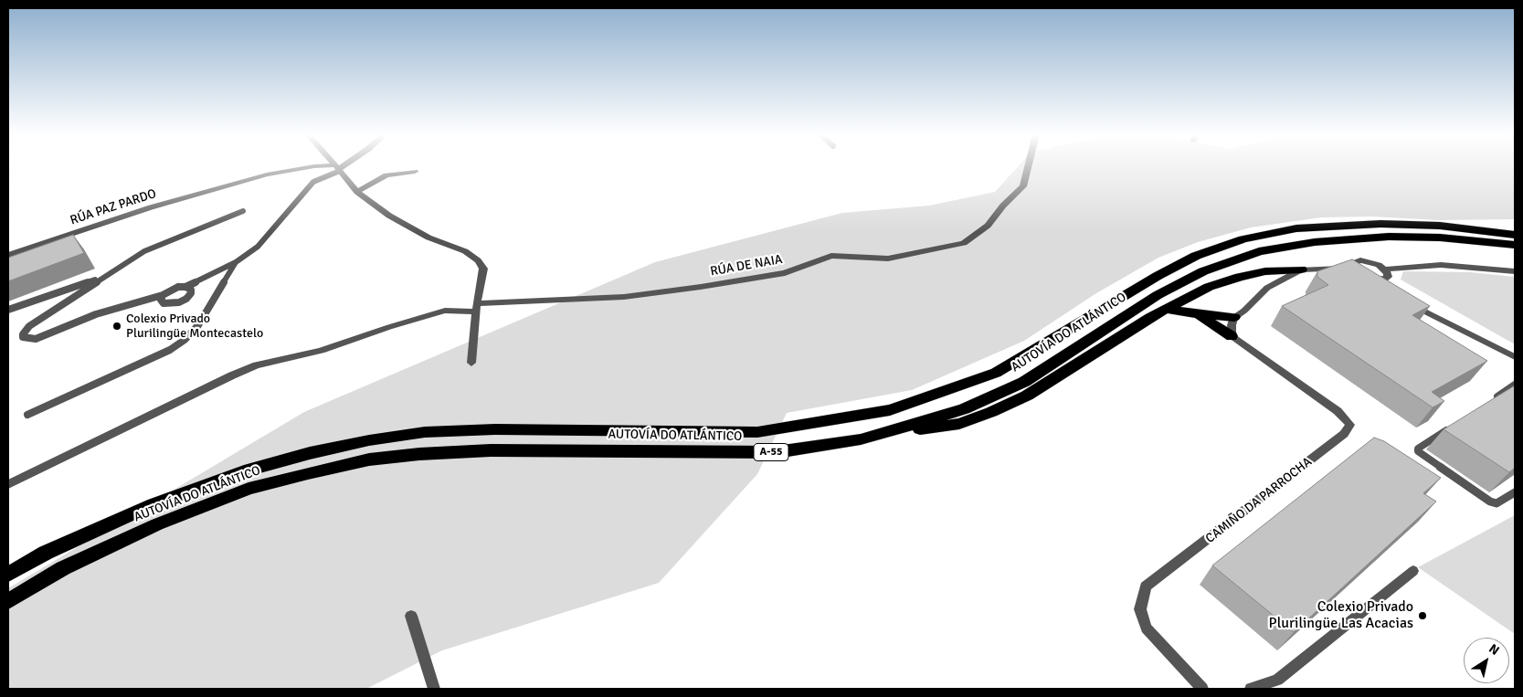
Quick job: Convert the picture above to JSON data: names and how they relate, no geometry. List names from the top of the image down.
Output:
{
  "streets": {
    "highway": ["AUTOVÍA DO ATLÁNTICO", "A-55"],
    "street": ["RÚA PAZ PARDO", "RÚA DE NAIA", "CAMIÑO DA PARROCHA"]
  },
  "crossings": [
    ["AUTOVÍA DO ATLÁNTICO", "A-55"]
  ],
  "places": ["Colexio Privado Plurilingüe Montecastelo", "Colexio Privado Plurilingüe Las Acacias"],
  "north": "top right"
}
